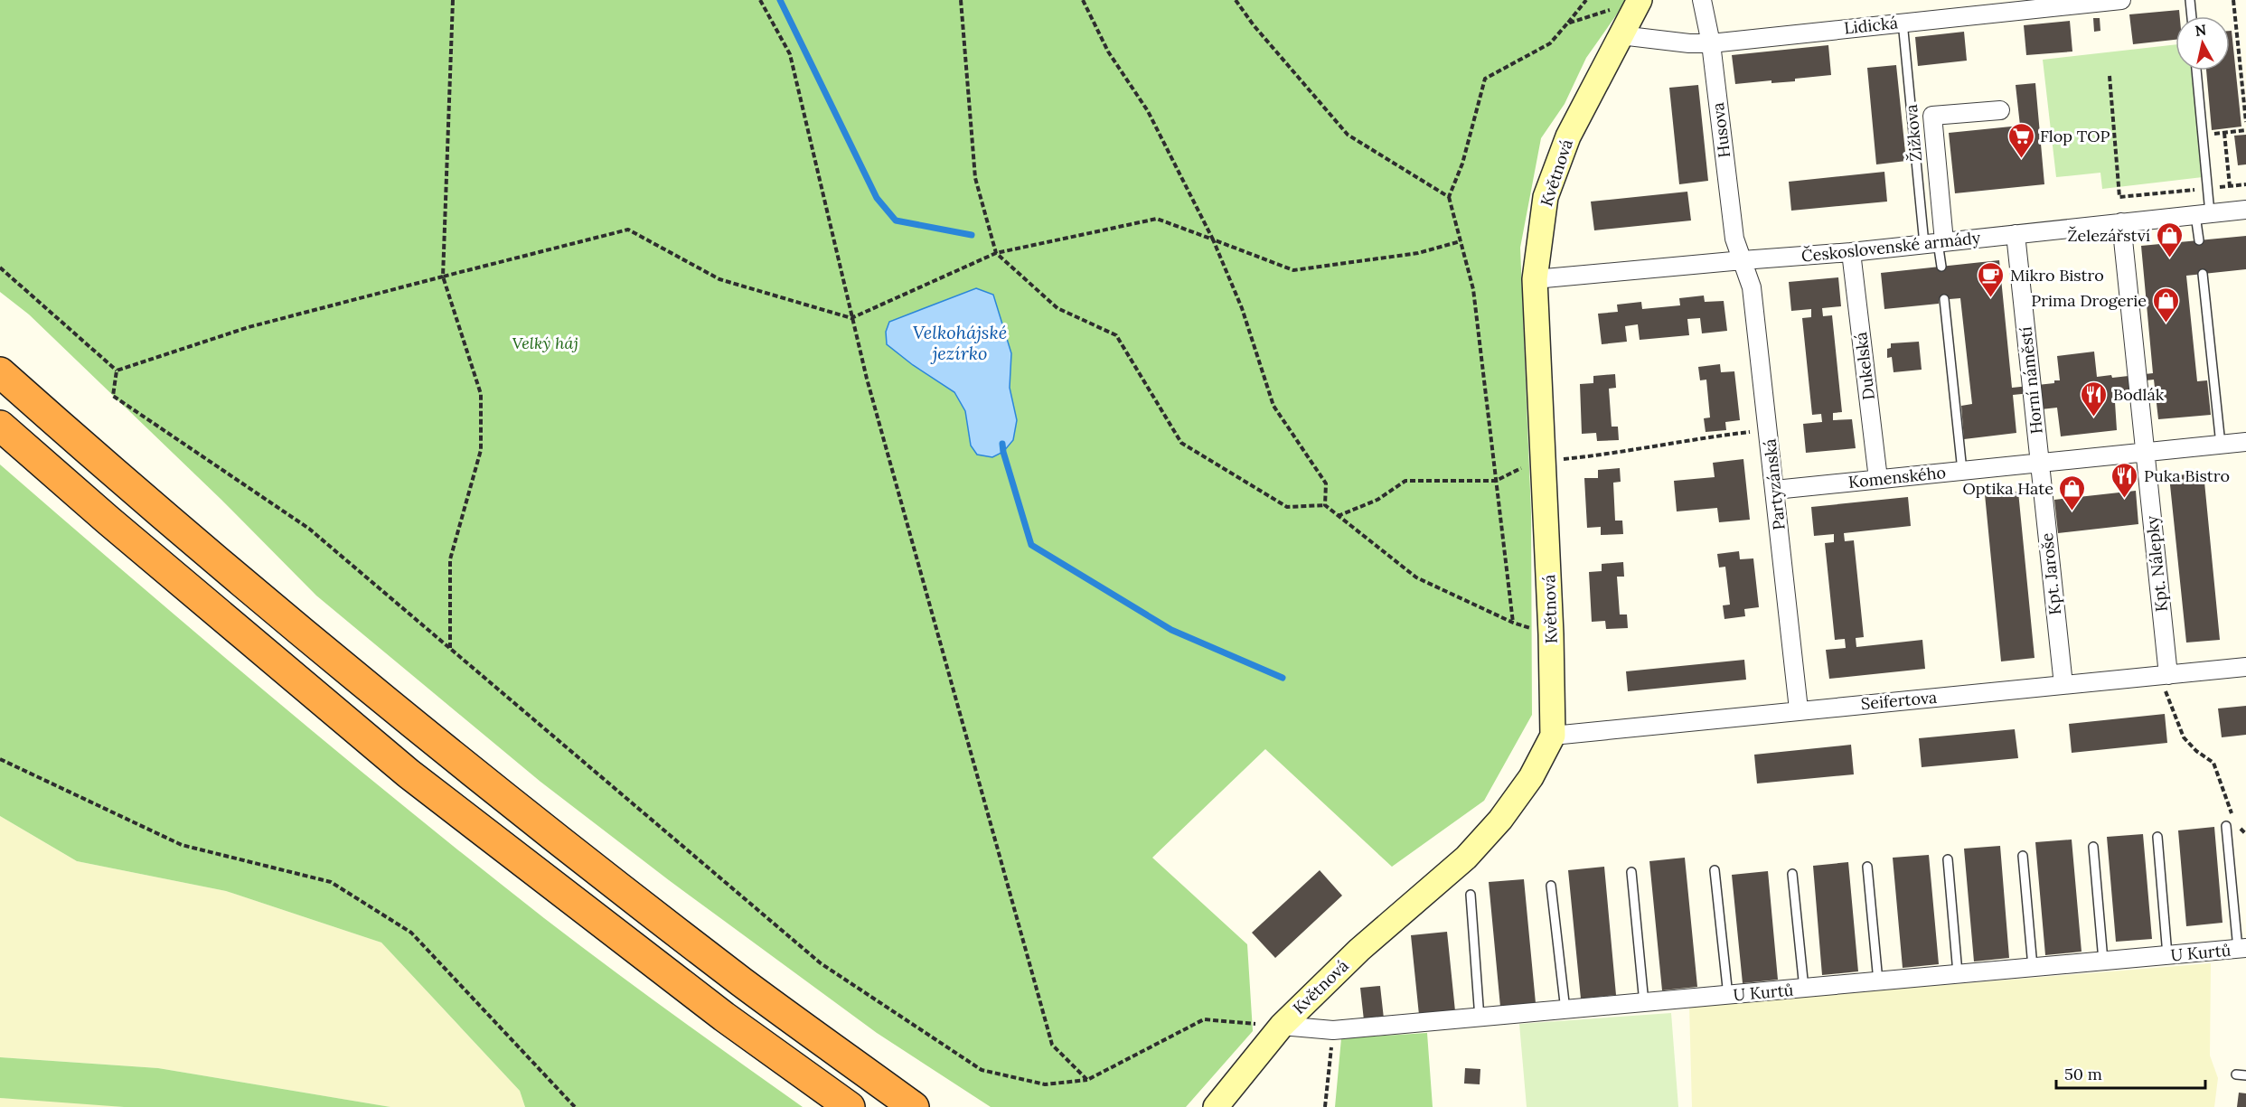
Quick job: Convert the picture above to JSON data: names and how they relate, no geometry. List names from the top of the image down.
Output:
{
  "streets": {
    "street": [
      "Lidická",
      "Husova",
      "Žižkova",
      "Květnová",
      "Československé armády",
      "Dukelská",
      "Horní náměstí",
      "Komenského",
      "Partyzánská",
      "Kpt. Nálepky",
      "Kpt. Jaroše",
      "Seifertova",
      "U Kurtů"
    ]
  },
  "crossings": [
    ["Lidická", "Husova"],
    ["Lidická", "Žižkova"],
    ["Lidická", "Květnová"],
    ["Husova", "Československé armády"],
    ["Husova", "Partyzánská"],
    ["Žižkova", "Československé armády"],
    ["Květnová", "Československé armády"],
    ["Květnová", "Seifertova"],
    ["Květnová", "U Kurtů"],
    ["Československé armády", "Dukelská"],
    ["Československé armády", "Horní náměstí"],
    ["Československé armády", "Partyzánská"],
    ["Dukelská", "Komenského"],
    ["Horní náměstí", "Komenského"],
    ["Horní náměstí", "Kpt. Jaroše"],
    ["Komenského", "Partyzánská"],
    ["Komenského", "Kpt. Nálepky"],
    ["Komenského", "Kpt. Jaroše"],
    ["Partyzánská", "Seifertova"],
    ["Kpt. Nálepky", "Seifertova"],
    ["Kpt. Jaroše", "Seifertova"]
  ],
  "water": ["Velkohájské jezírko"],
  "parks": ["Velký háj"],
  "places": {
    "supermarket": ["Flop TOP"],
    "shop": ["Železářství", "Prima Drogerie", "Optika Hate"],
    "cafe": ["Mikro Bistro"],
    "restaurant": ["Bodlák", "Puka Bistro"]
  },
  "scale_bar": "50 m",
  "north": "top"
}
